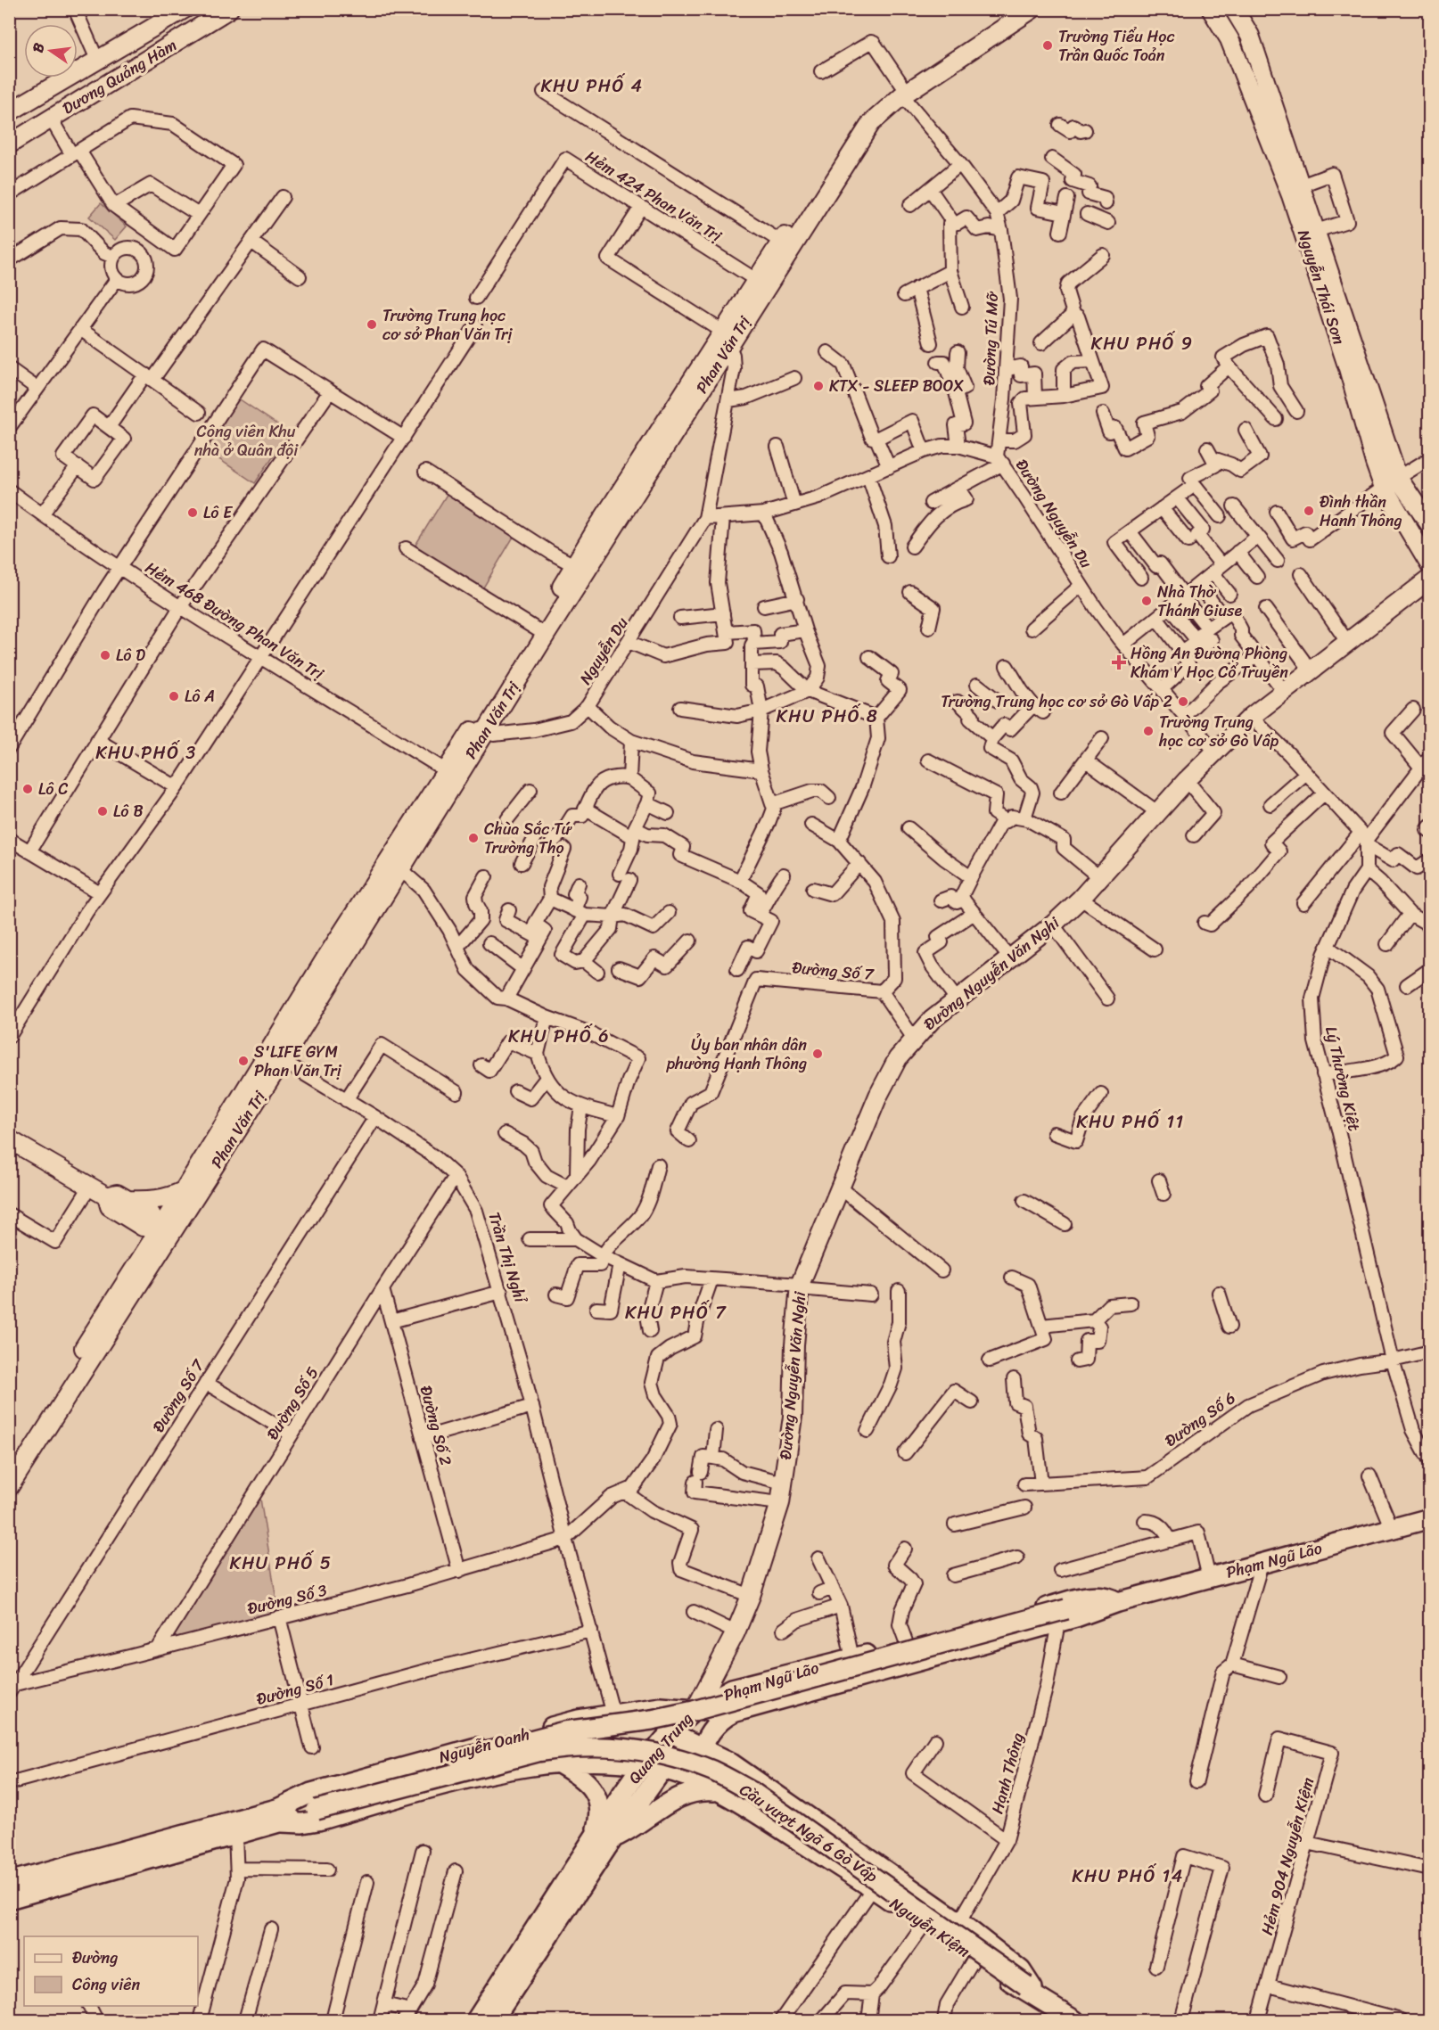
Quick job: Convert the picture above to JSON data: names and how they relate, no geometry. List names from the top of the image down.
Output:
{
  "streets": {
    "main road": [
      "Dương Quảng Hàm",
      "Nguyễn Thái Sơn",
      "Phan Văn Trị",
      "Đường Nguyễn Văn Nghi",
      "Phạm Ngũ Lão",
      "Nguyễn Oanh",
      "Quang Trung",
      "Cầu vượt Ngã 6 Gò Vấp",
      "Nguyễn Kiệm"
    ],
    "street": [
      "Hẻm 424 Phan Văn Trị",
      "Đường Tú Mỡ",
      "Đường Nguyễn Du",
      "Hẻm 468 Đường Phan Văn Trị",
      "Nguyễn Du",
      "Đường Số 7",
      "Lý Thường Kiệt",
      "Trần Thị Nghỉ",
      "Đường Số 5",
      "Đường Số 6",
      "Đường Số 2",
      "Đường Số 3",
      "Đường Số 1",
      "Hạnh Thông",
      "Hẻm 904 Nguyễn Kiệm"
    ]
  },
  "crossings": [
    ["Hẻm 424 Phan Văn Trị", "Phan Văn Trị"],
    ["Đường Tú Mỡ", "Phan Văn Trị"],
    ["Đường Tú Mỡ", "Đường Nguyễn Du"],
    ["Phan Văn Trị", "Hẻm 468 Đường Phan Văn Trị"],
    ["Phan Văn Trị", "Nguyễn Du"],
    ["Phan Văn Trị", "Trần Thị Nghỉ"],
    ["Đường Nguyễn Du", "Nguyễn Du"],
    ["Đường Nguyễn Du", "Đường Nguyễn Văn Nghi"],
    ["Đường Số 7", "Đường Nguyễn Văn Nghi"],
    ["Đường Số 7", "Trần Thị Nghỉ"],
    ["Đường Số 7", "Đường Số 3"],
    ["Đường Nguyễn Văn Nghi", "Phạm Ngũ Lão"],
    ["Đường Nguyễn Văn Nghi", "Nguyễn Oanh"],
    ["Đường Nguyễn Văn Nghi", "Quang Trung"],
    ["Lý Thường Kiệt", "Đường Số 6"],
    ["Trần Thị Nghỉ", "Đường Số 5"],
    ["Trần Thị Nghỉ", "Đường Số 3"],
    ["Trần Thị Nghỉ", "Đường Số 1"],
    ["Đường Số 5", "Đường Số 2"],
    ["Đường Số 5", "Đường Số 3"],
    ["Đường Số 2", "Đường Số 3"],
    ["Phạm Ngũ Lão", "Nguyễn Oanh"],
    ["Phạm Ngũ Lão", "Quang Trung"],
    ["Phạm Ngũ Lão", "Hạnh Thông"],
    ["Nguyễn Oanh", "Quang Trung"],
    ["Nguyễn Oanh", "Cầu vượt Ngã 6 Gò Vấp"],
    ["Nguyễn Oanh", "Nguyễn Kiệm"],
    ["Quang Trung", "Nguyễn Kiệm"],
    ["Hạnh Thông", "Nguyễn Kiệm"],
    ["Cầu vượt Ngã 6 Gò Vấp", "Nguyễn Kiệm"]
  ],
  "districts": [
    "KHU PHỐ 4",
    "KHU PHỐ 9",
    "KHU PHỐ 8",
    "KHU PHỐ 3",
    "KHU PHỐ 6",
    "KHU PHỐ 11",
    "KHU PHỐ 7",
    "KHU PHỐ 5",
    "KHU PHỐ 14"
  ],
  "parks": ["Công viên Khu nhà ở Quân đội"],
  "places": {
    "other": [
      "Trường Tiểu Học Trần Quốc Toản",
      "Trường Trung học cơ sở Phan Văn Trị",
      "KTX - SLEEP BOOX",
      "Đình thần Hanh Thông",
      "Lô E",
      "Nhà Thờ Thánh Giuse",
      "Lô D",
      "Lô A",
      "Trường Trung học cơ sở Gò Vấp 2",
      "Trường Trung học cơ sở Gò Vấp",
      "Lô C",
      "Lô B",
      "Chùa Sắc Tứ Trường Thọ",
      "Ủy ban nhân dân phường Hạnh Thông",
      "S'LIFE GYM Phan Văn Trị"
    ],
    "health": ["Hồng An Đường Phòng Khám Y Học Cổ Truyền"]
  },
  "legend": ["Đường", "Công viên"],
  "north": "left"
}
